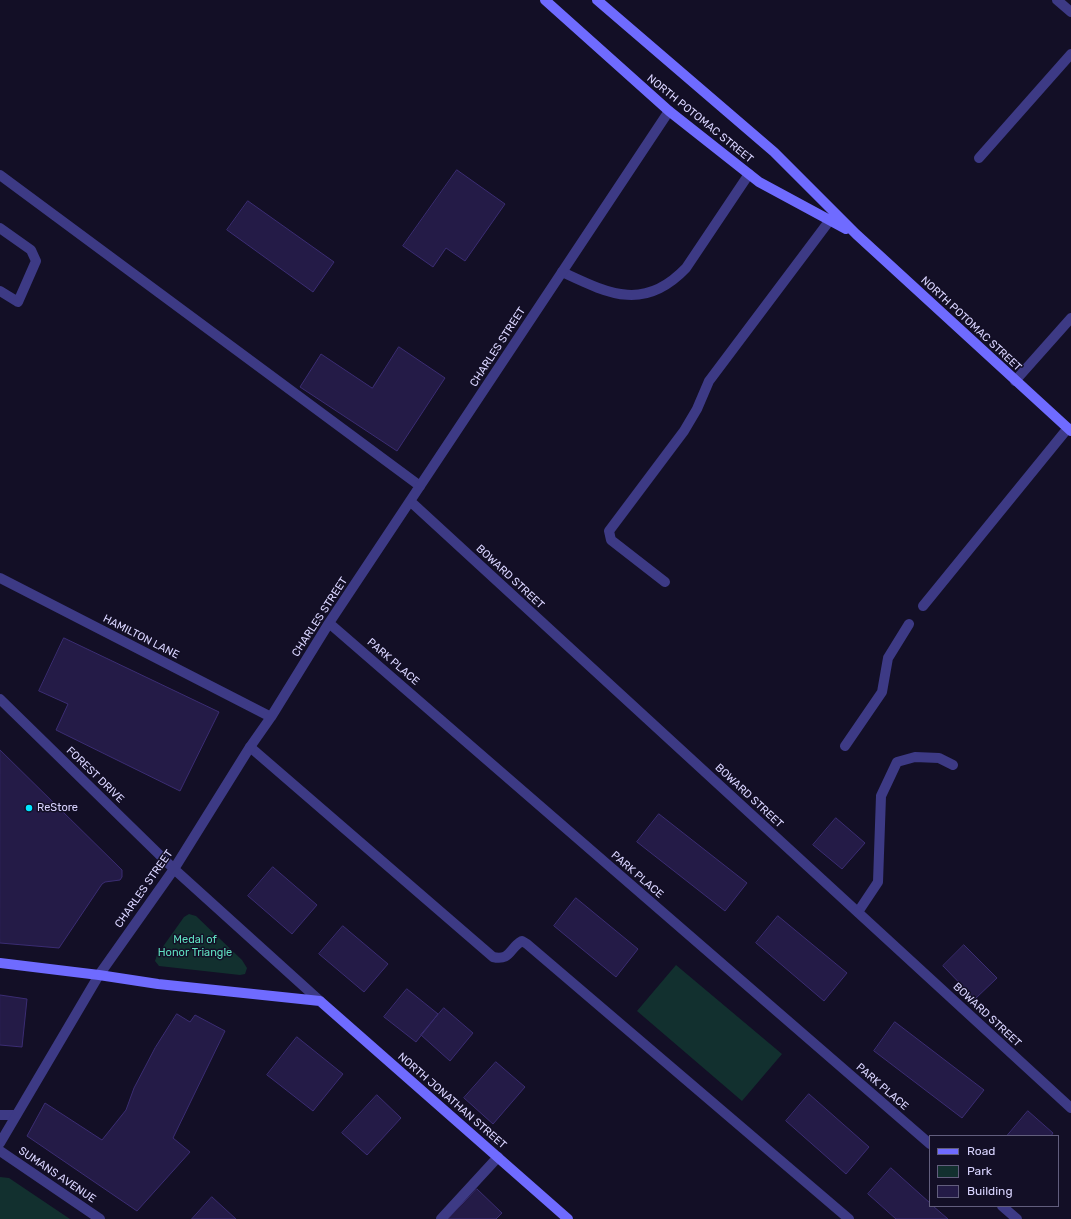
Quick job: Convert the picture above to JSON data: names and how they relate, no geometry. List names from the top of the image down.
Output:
{
  "streets": {
    "main road": ["NORTH POTOMAC STREET", "NORTH JONATHAN STREET"],
    "street": [
      "CHARLES STREET",
      "BOWARD STREET",
      "HAMILTON LANE",
      "PARK PLACE",
      "FOREST DRIVE",
      "SUMANS AVENUE"
    ]
  },
  "crossings": [
    ["NORTH POTOMAC STREET", "CHARLES STREET"],
    ["CHARLES STREET", "BOWARD STREET"],
    ["CHARLES STREET", "HAMILTON LANE"],
    ["CHARLES STREET", "PARK PLACE"],
    ["CHARLES STREET", "FOREST DRIVE"],
    ["CHARLES STREET", "NORTH JONATHAN STREET"],
    ["FOREST DRIVE", "NORTH JONATHAN STREET"]
  ],
  "parks": ["Medal of Honor Triangle"],
  "places": ["ReStore"],
  "legend": ["Road", "Park", "Building"]
}
